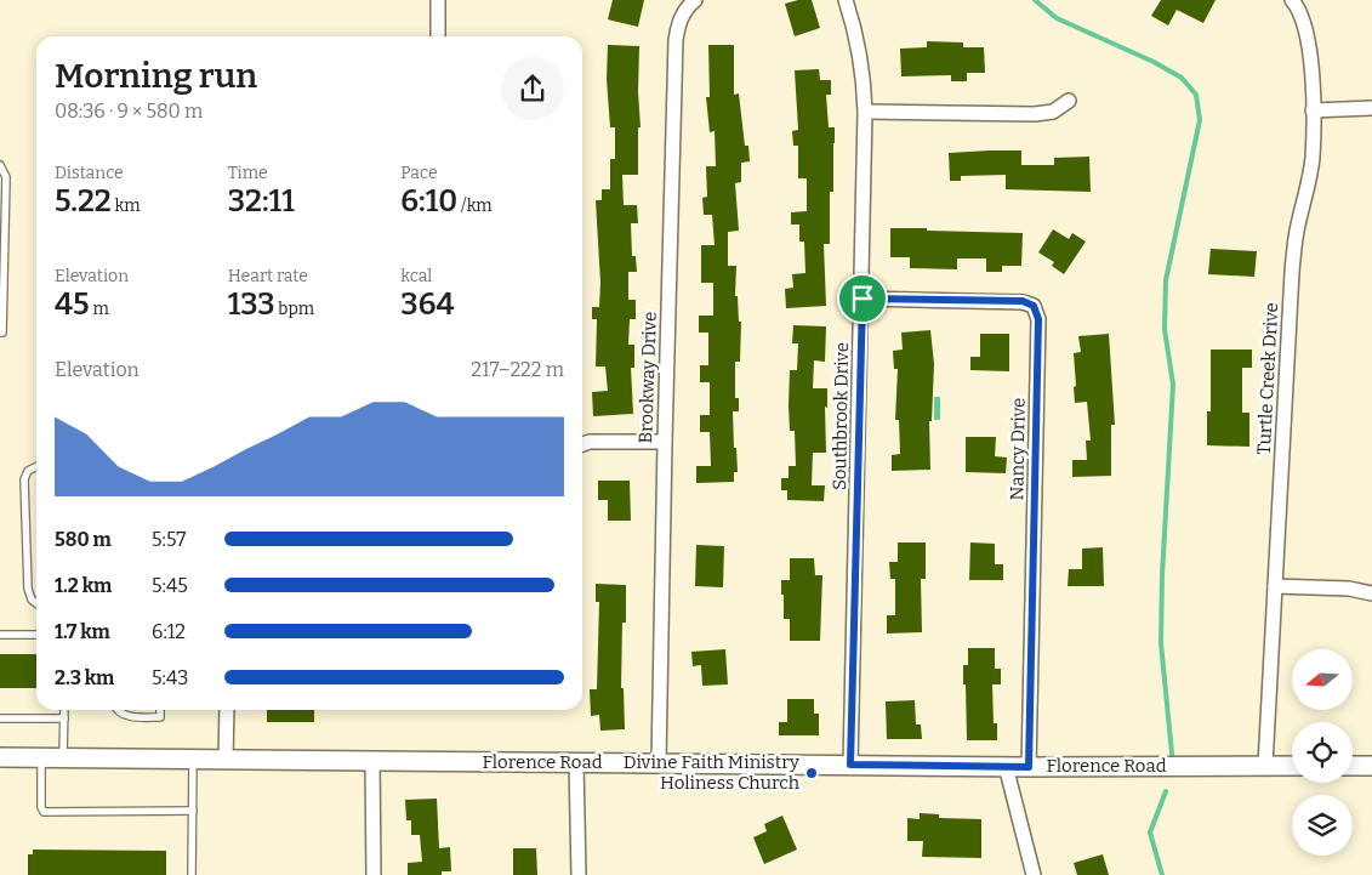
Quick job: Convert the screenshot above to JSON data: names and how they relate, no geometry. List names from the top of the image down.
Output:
{
  "streets": {
    "street": [
      "Brookway Drive",
      "Turtle Creek Drive",
      "Southbrook Drive",
      "Nancy Drive",
      "Florence Road"
    ]
  },
  "crossings": [
    ["Brookway Drive", "Florence Road"],
    ["Turtle Creek Drive", "Florence Road"],
    ["Southbrook Drive", "Nancy Drive"],
    ["Southbrook Drive", "Florence Road"],
    ["Nancy Drive", "Florence Road"]
  ],
  "places": ["Divine Faith Ministry Holiness Church"],
  "north": "left",
  "page": {
    "heading": ["Morning run", "08:36 · 9 × 580 m"],
    "stats": [
      ["Distance", "5.22 km"],
      ["Time", "32:11"],
      ["Pace", "6:10 /km"],
      ["Elevation", "45 m"],
      ["Heart rate", "133 bpm"],
      ["kcal", "364"]
    ],
    "chart": ["Elevation", "217–222 m"],
    "list": [
      {
        "name": "580 m",
        "note": "5:57"
      },
      {
        "name": "1.2 km",
        "note": "5:45"
      },
      {
        "name": "1.7 km",
        "note": "6:12"
      },
      {
        "name": "2.3 km",
        "note": "5:43"
      }
    ]
  }
}
